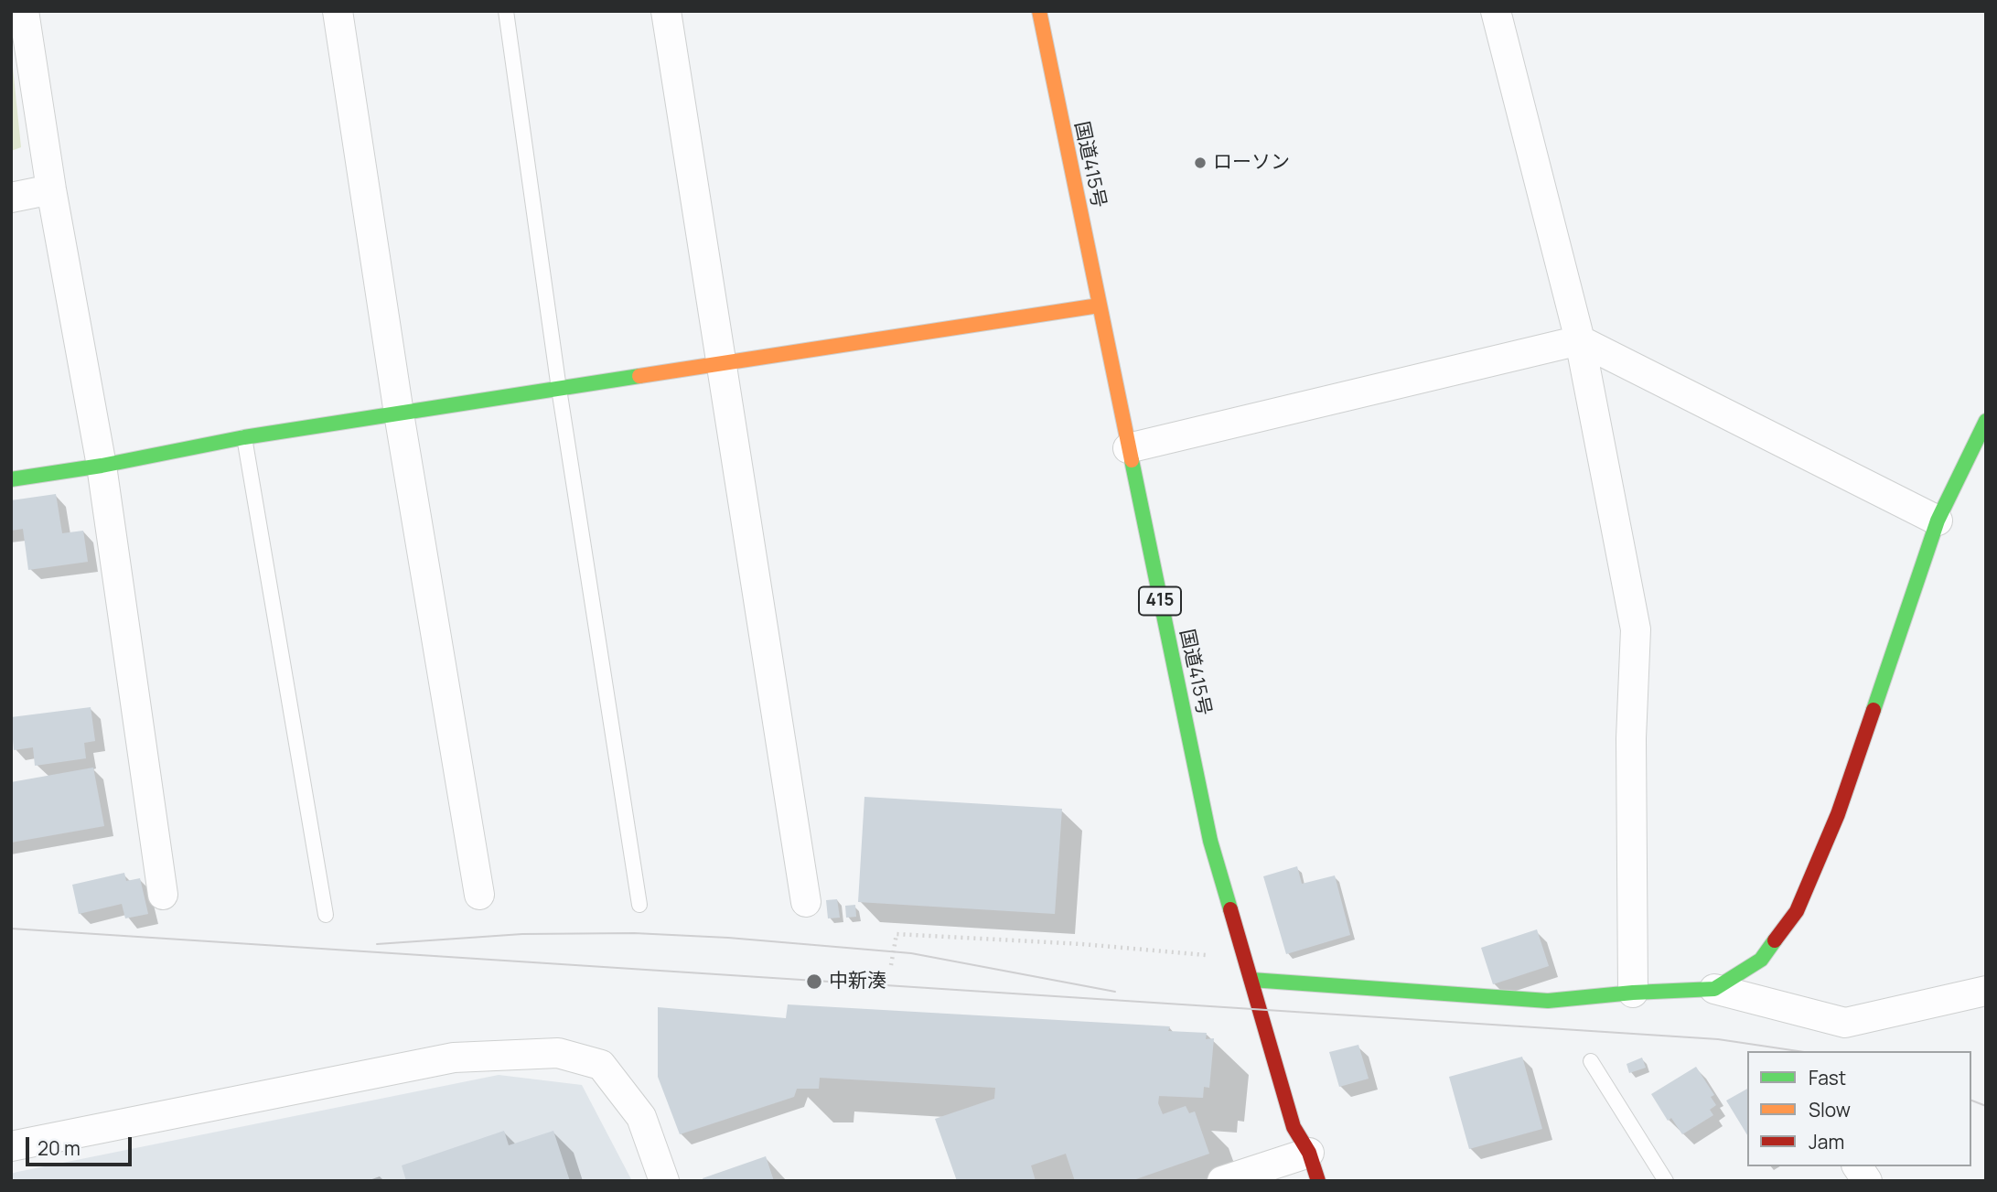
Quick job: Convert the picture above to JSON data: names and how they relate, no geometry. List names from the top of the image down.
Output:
{
  "streets": {
    "main road": ["国道415号", "415"]
  },
  "places": ["ローソン", "中新湊"],
  "legend": ["Fast", "Slow", "Jam"],
  "scale_bar": "20 m"
}
